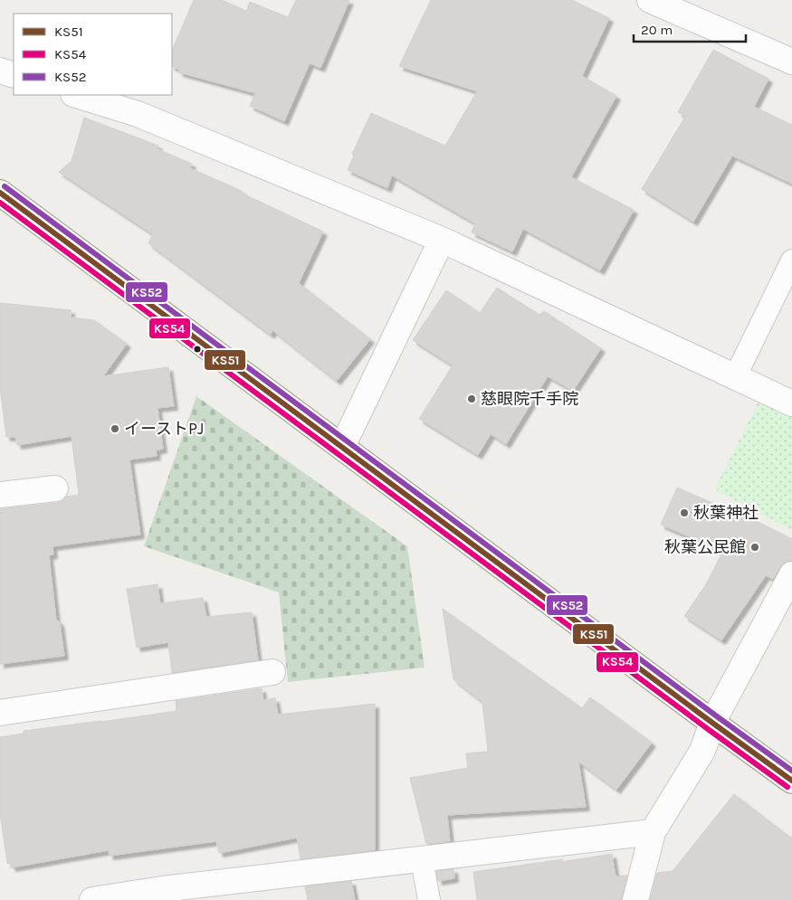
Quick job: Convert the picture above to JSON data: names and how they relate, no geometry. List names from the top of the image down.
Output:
{
  "places": [
    "慈眼院千手院",
    "イーストPJ",
    "秋葉神社",
    "秋葉公民館"
  ],
  "lines": ["transit line KS52", "transit line KS51", "transit line KS54"],
  "legend": ["KS51", "KS54", "KS52"],
  "scale_bar": "20 m"
}
